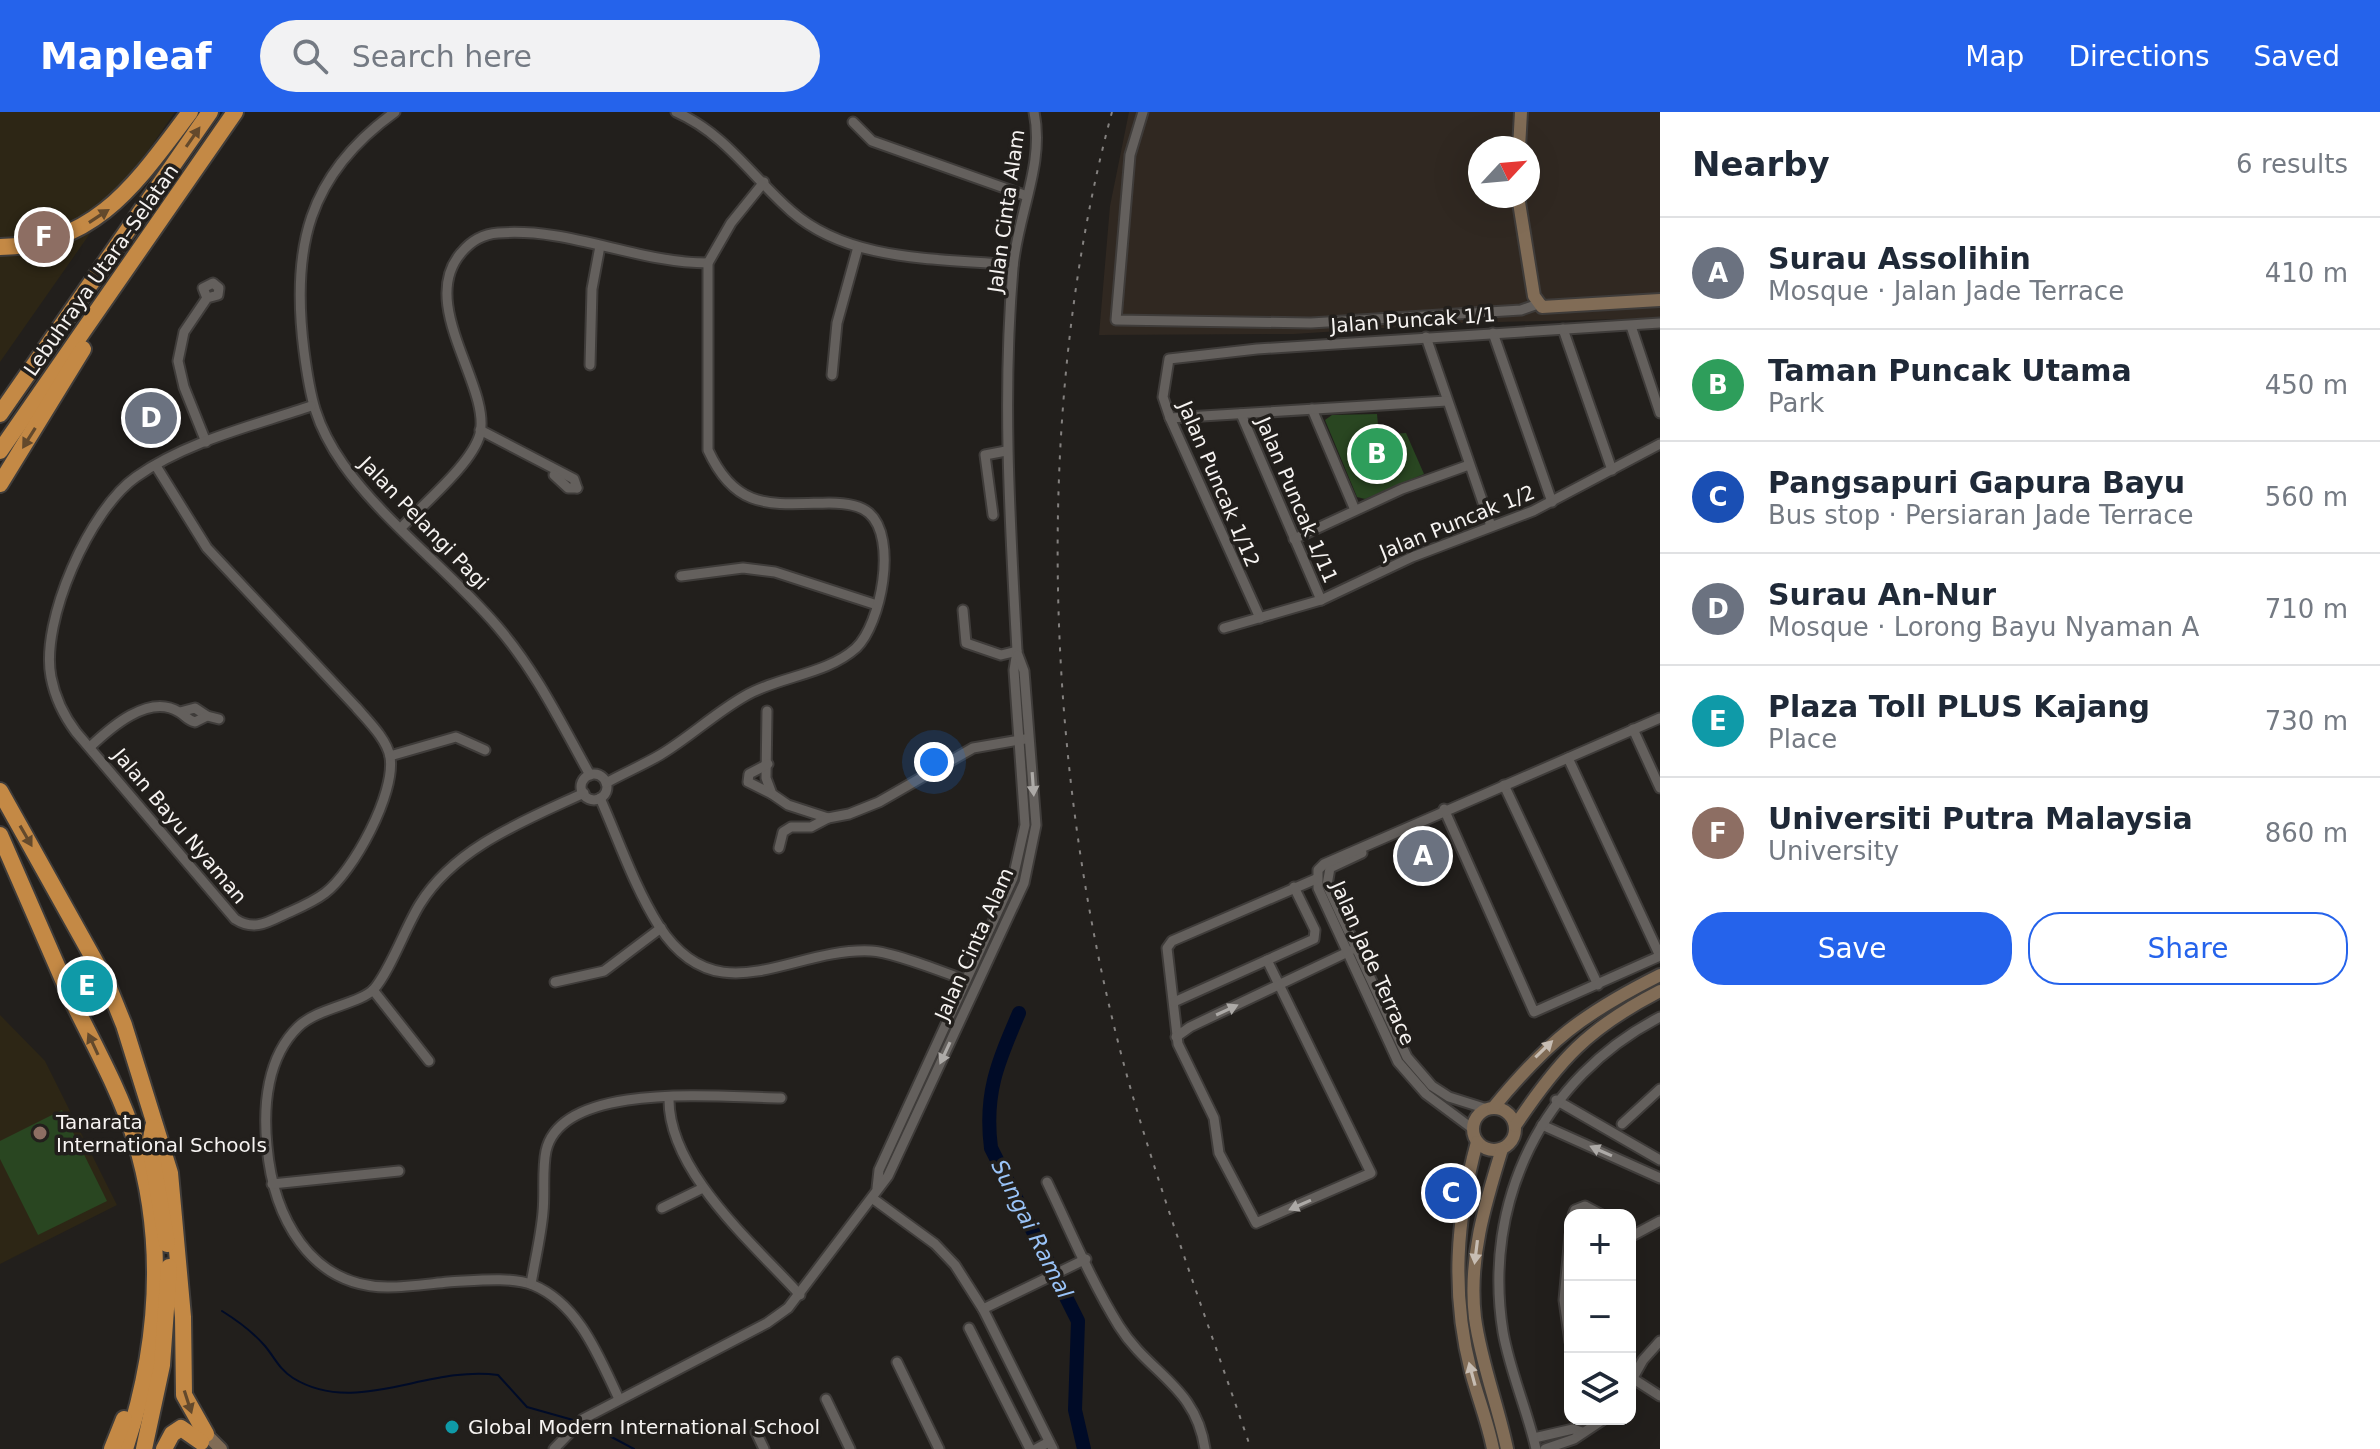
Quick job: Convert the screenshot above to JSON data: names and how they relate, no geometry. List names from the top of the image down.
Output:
{
  "streets": {
    "highway": ["Lebuhraya Utara–Selatan"],
    "street": [
      "Jalan Cinta Alam",
      "Jalan Puncak 1/1",
      "Jalan Puncak 1/12",
      "Jalan Puncak 1/11",
      "Jalan Puncak 1/2",
      "Jalan Pelangi Pagi",
      "Jalan Bayu Nyaman",
      "Jalan Jade Terrace"
    ]
  },
  "crossings": [
    ["Jalan Puncak 1/1", "Jalan Puncak 1/12"],
    ["Jalan Puncak 1/12", "Jalan Puncak 1/2"],
    ["Jalan Puncak 1/11", "Jalan Puncak 1/2"],
    ["Jalan Pelangi Pagi", "Jalan Bayu Nyaman"]
  ],
  "water": ["Sungai Ramal"],
  "places": ["Tanarata International Schools", "Global Modern International School"],
  "north": "top right",
  "page": {
    "header": "Mapleaf",
    "search": "Search here",
    "nav": ["Map", "Directions", "Saved"],
    "heading": ["Nearby", "6 results"],
    "pins": [
      "F",
      "D",
      "B",
      "A",
      "E",
      "C"
    ],
    "list": [
      {
        "mark": "A",
        "name": "Surau Assolihin",
        "note": "Mosque · Jalan Jade Terrace",
        "value": "410 m"
      },
      {
        "mark": "B",
        "name": "Taman Puncak Utama",
        "note": "Park",
        "value": "450 m"
      },
      {
        "mark": "C",
        "name": "Pangsapuri Gapura Bayu",
        "note": "Bus stop · Persiaran Jade Terrace",
        "value": "560 m"
      },
      {
        "mark": "D",
        "name": "Surau An-Nur",
        "note": "Mosque · Lorong Bayu Nyaman A",
        "value": "710 m"
      },
      {
        "mark": "E",
        "name": "Plaza Toll PLUS Kajang",
        "note": "Place",
        "value": "730 m"
      },
      {
        "mark": "F",
        "name": "Universiti Putra Malaysia",
        "note": "University",
        "value": "860 m"
      }
    ],
    "buttons": ["Save", "Share"],
    "map_buttons": ["+", "−"]
  }
}
